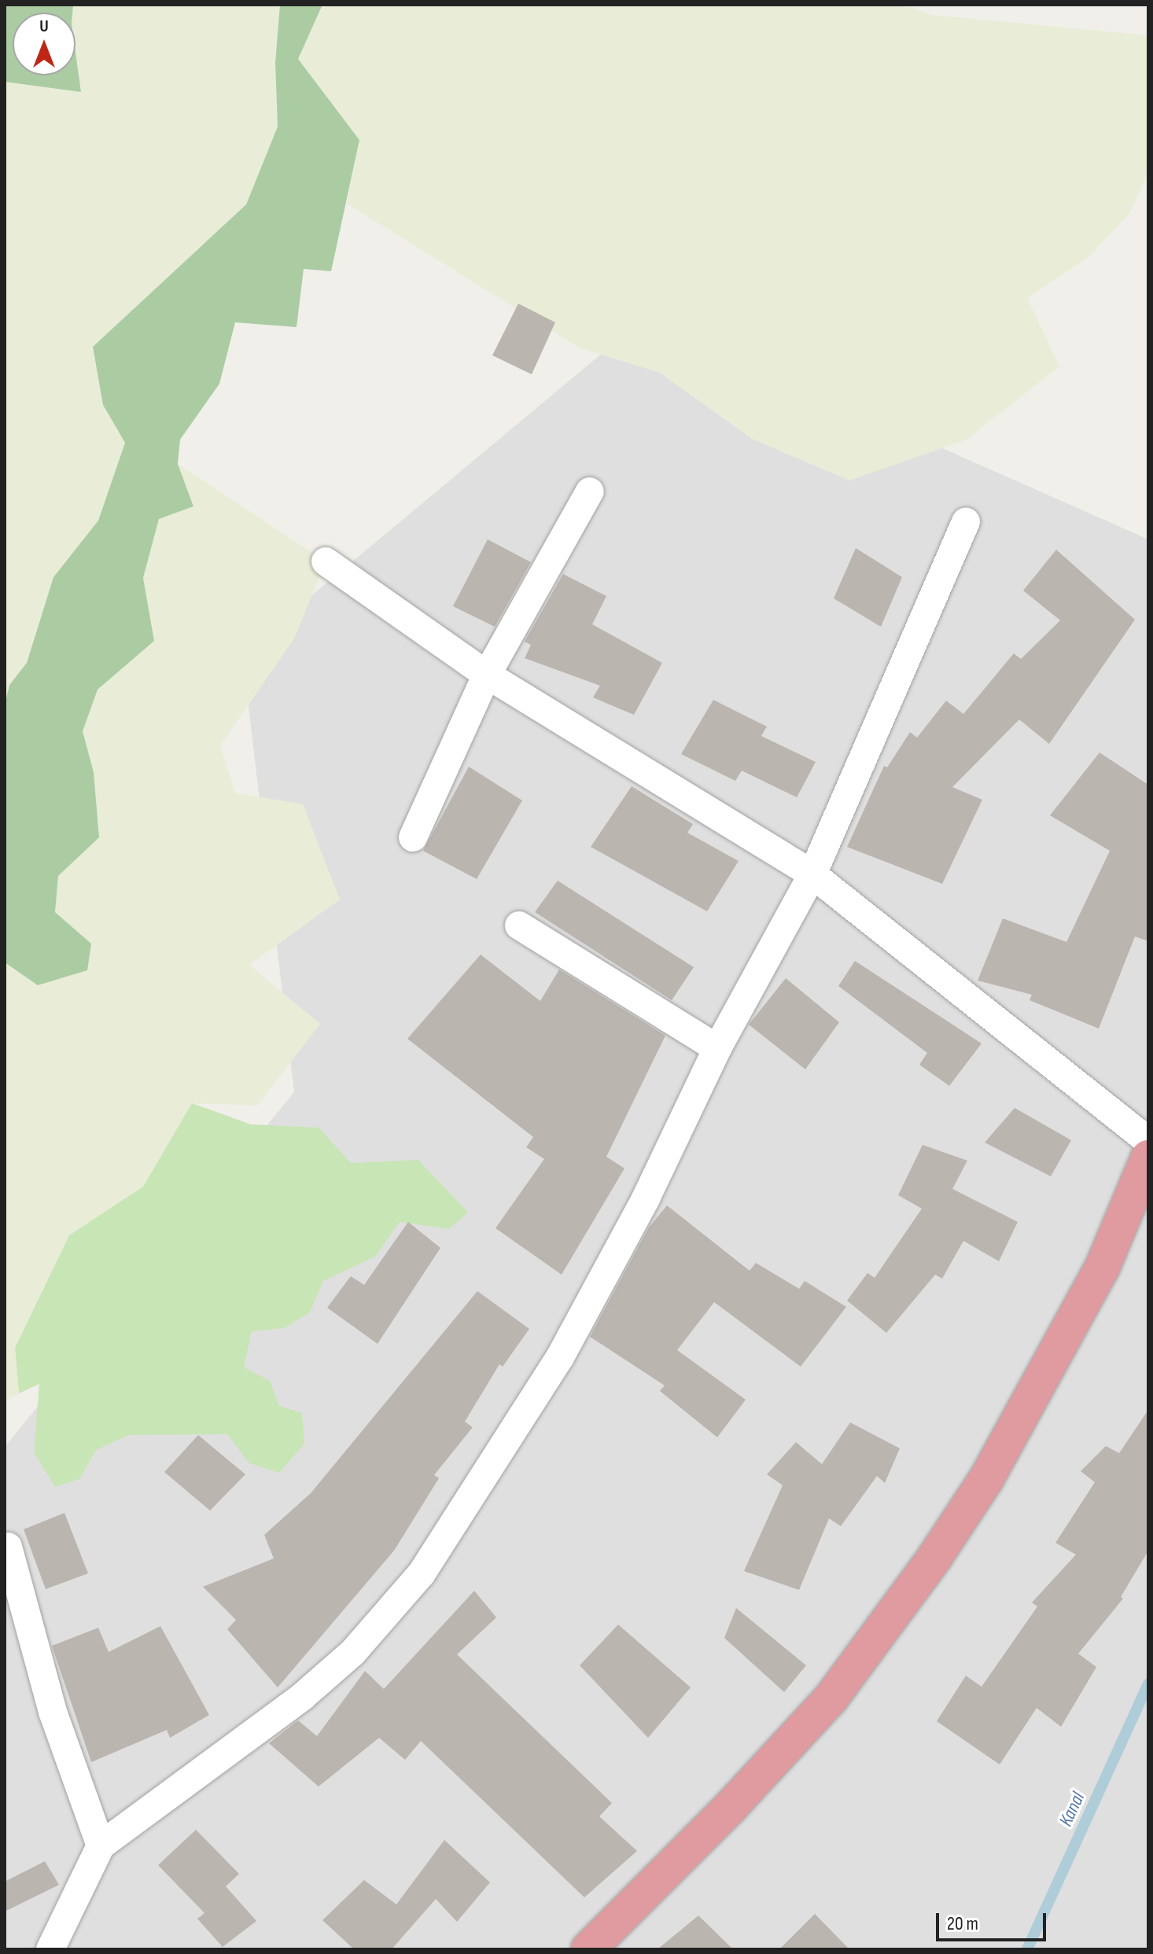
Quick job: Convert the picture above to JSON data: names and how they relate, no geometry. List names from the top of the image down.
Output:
{
  "water": ["Kanal"],
  "scale_bar": "20 m",
  "north": "top"
}
